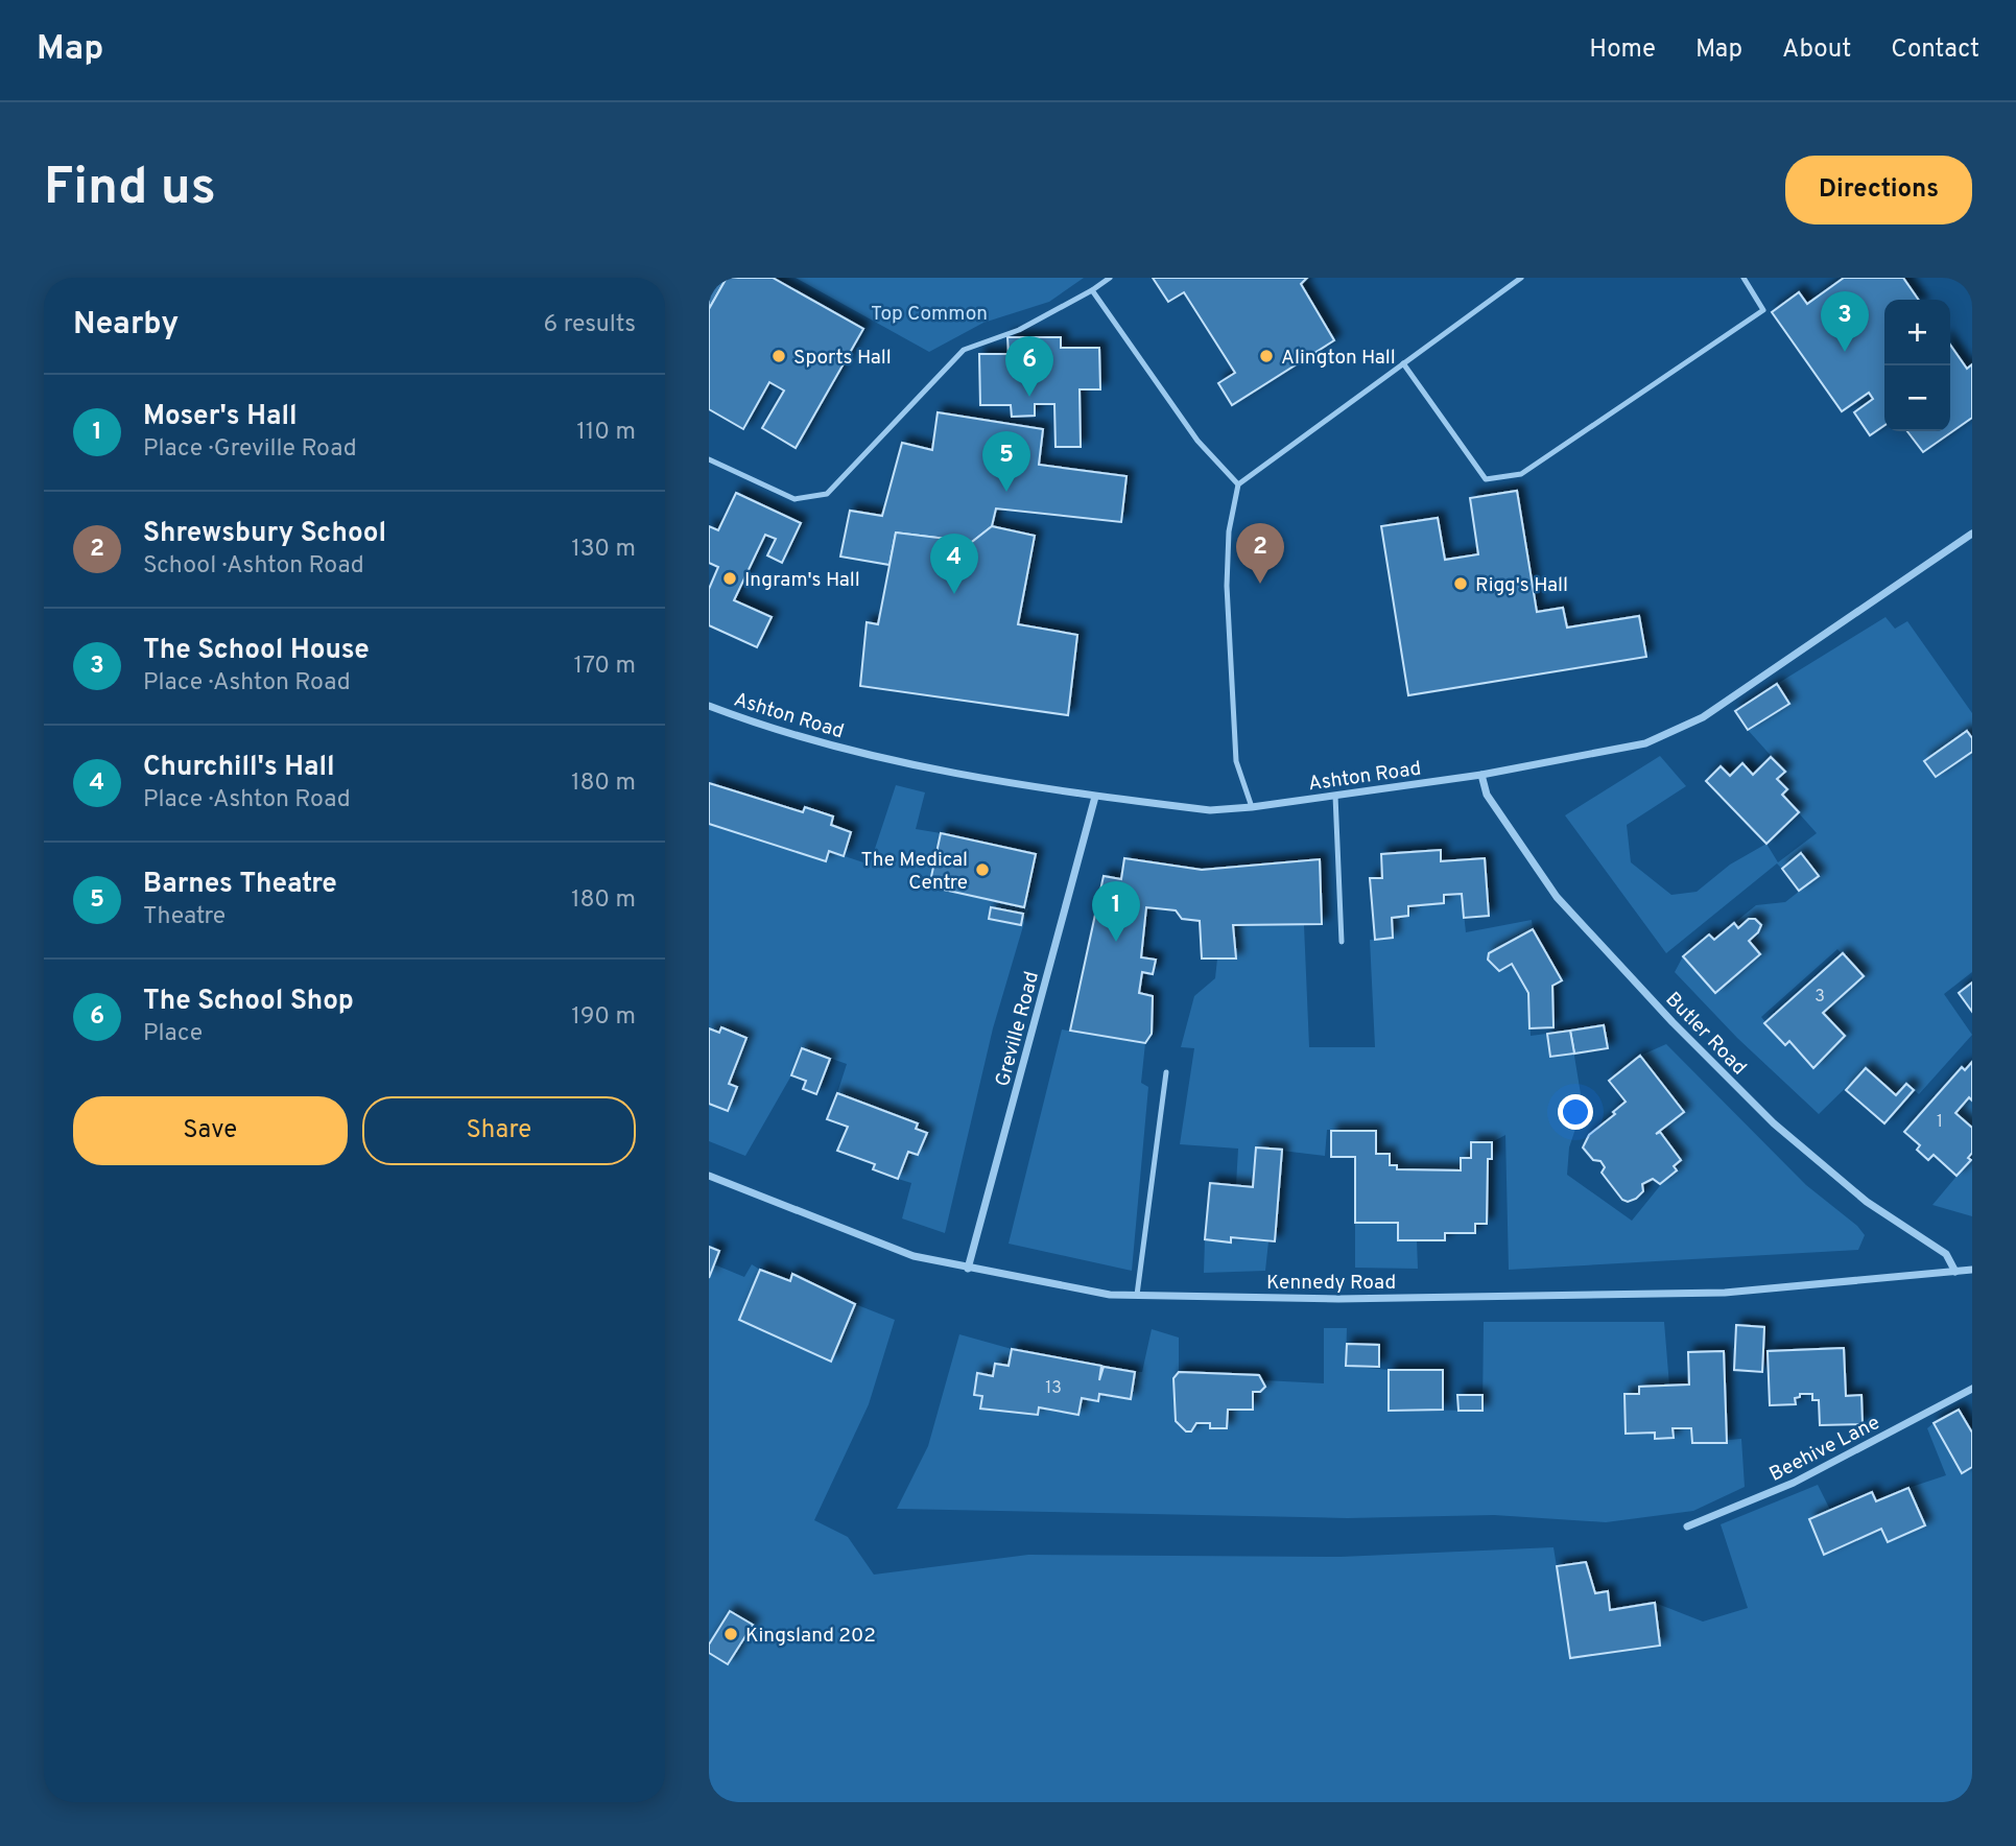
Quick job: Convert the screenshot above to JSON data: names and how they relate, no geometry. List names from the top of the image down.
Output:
{
  "streets": {
    "street": [
      "Ashton Road",
      "Greville Road",
      "Butler Road",
      "Kennedy Road",
      "Beehive Lane"
    ]
  },
  "crossings": [
    ["Ashton Road", "Greville Road"],
    ["Ashton Road", "Butler Road"],
    ["Greville Road", "Kennedy Road"],
    ["Butler Road", "Kennedy Road"]
  ],
  "parks": ["Top Common"],
  "places": [
    "Sports Hall",
    "Alington Hall",
    "Ingram's Hall",
    "Rigg's Hall",
    "The Medical Centre",
    "Kingsland 202"
  ],
  "house_numbers": ["3", "1", "13"],
  "page": {
    "header": "Map",
    "nav": [
      "Home",
      "Map",
      "About",
      "Contact"
    ],
    "buttons": [
      "Directions",
      ["Save", "Share"]
    ],
    "title": "Find us",
    "heading": ["Nearby", "6 results"],
    "pins": [
      "3",
      "6",
      "5",
      "2",
      "4",
      "1"
    ],
    "map_buttons": ["+", "−"],
    "list": [
      {
        "mark": "1",
        "name": "Moser's Hall",
        "note": "Place · Greville Road",
        "value": "110 m"
      },
      {
        "mark": "2",
        "name": "Shrewsbury School",
        "note": "School · Ashton Road",
        "value": "130 m"
      },
      {
        "mark": "3",
        "name": "The School House",
        "note": "Place · Ashton Road",
        "value": "170 m"
      },
      {
        "mark": "4",
        "name": "Churchill's Hall",
        "note": "Place · Ashton Road",
        "value": "180 m"
      },
      {
        "mark": "5",
        "name": "Barnes Theatre",
        "note": "Theatre",
        "value": "180 m"
      },
      {
        "mark": "6",
        "name": "The School Shop",
        "note": "Place",
        "value": "190 m"
      }
    ]
  }
}
